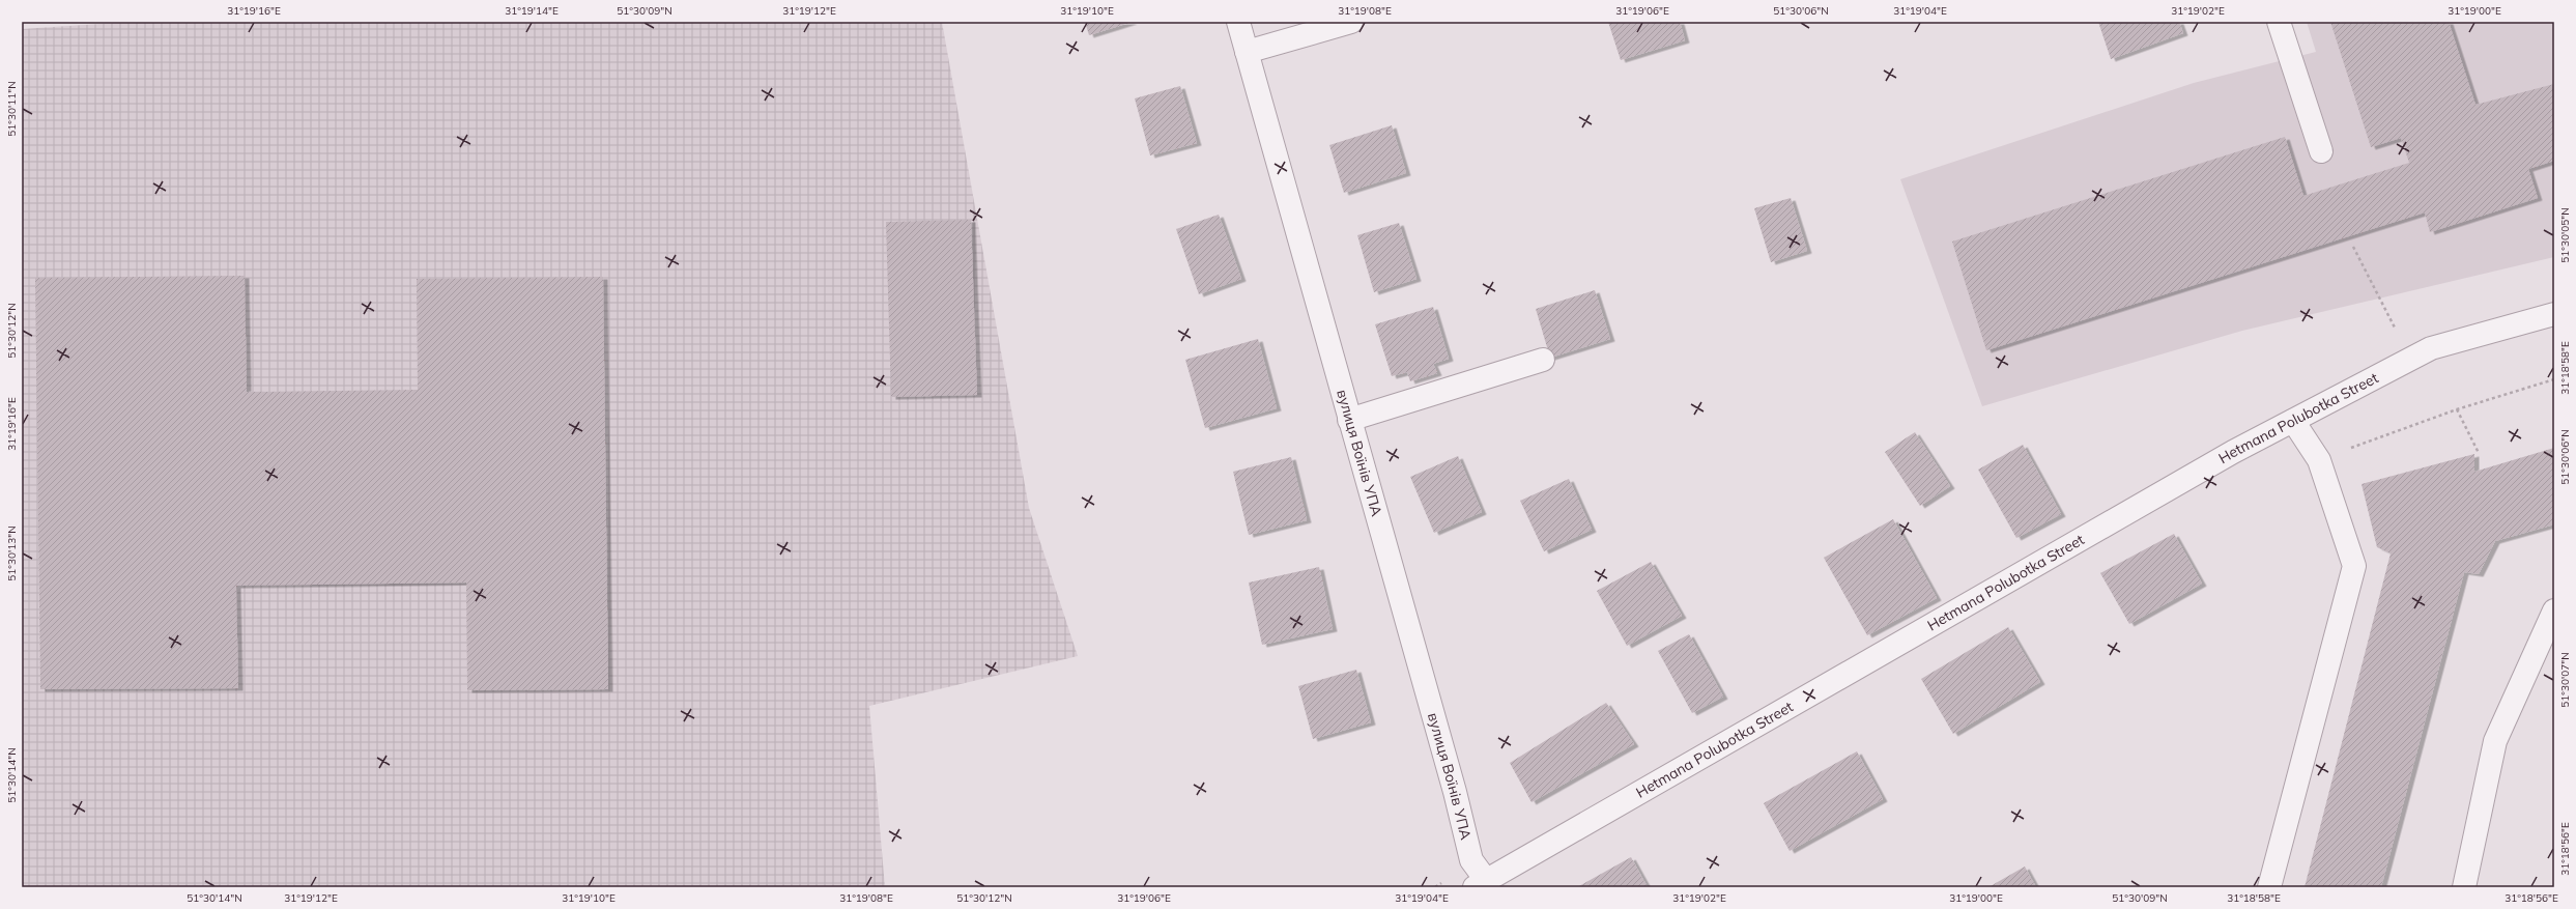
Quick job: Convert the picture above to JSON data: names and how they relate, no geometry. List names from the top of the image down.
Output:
{
  "streets": {
    "street": ["Hetmana Polubotka Street", "вулиця Воїнів УПА"]
  },
  "crossings": [
    ["Hetmana Polubotka Street", "вулиця Воїнів УПА"]
  ],
  "coordinates": [
    "31°19'16\"E",
    "31°19'14\"E",
    "51°30'09\"N",
    "31°19'12\"E",
    "31°19'10\"E",
    "31°19'08\"E",
    "31°19'06\"E",
    "51°30'06\"N",
    "31°19'04\"E",
    "31°19'02\"E",
    "31°19'00\"E",
    "51°30'11\"N",
    "51°30'05\"N",
    "51°30'12\"N",
    "31°18'58\"E",
    "51°30'13\"N",
    "51°30'07\"N",
    "51°30'14\"N",
    "31°18'56\"E"
  ]
}
